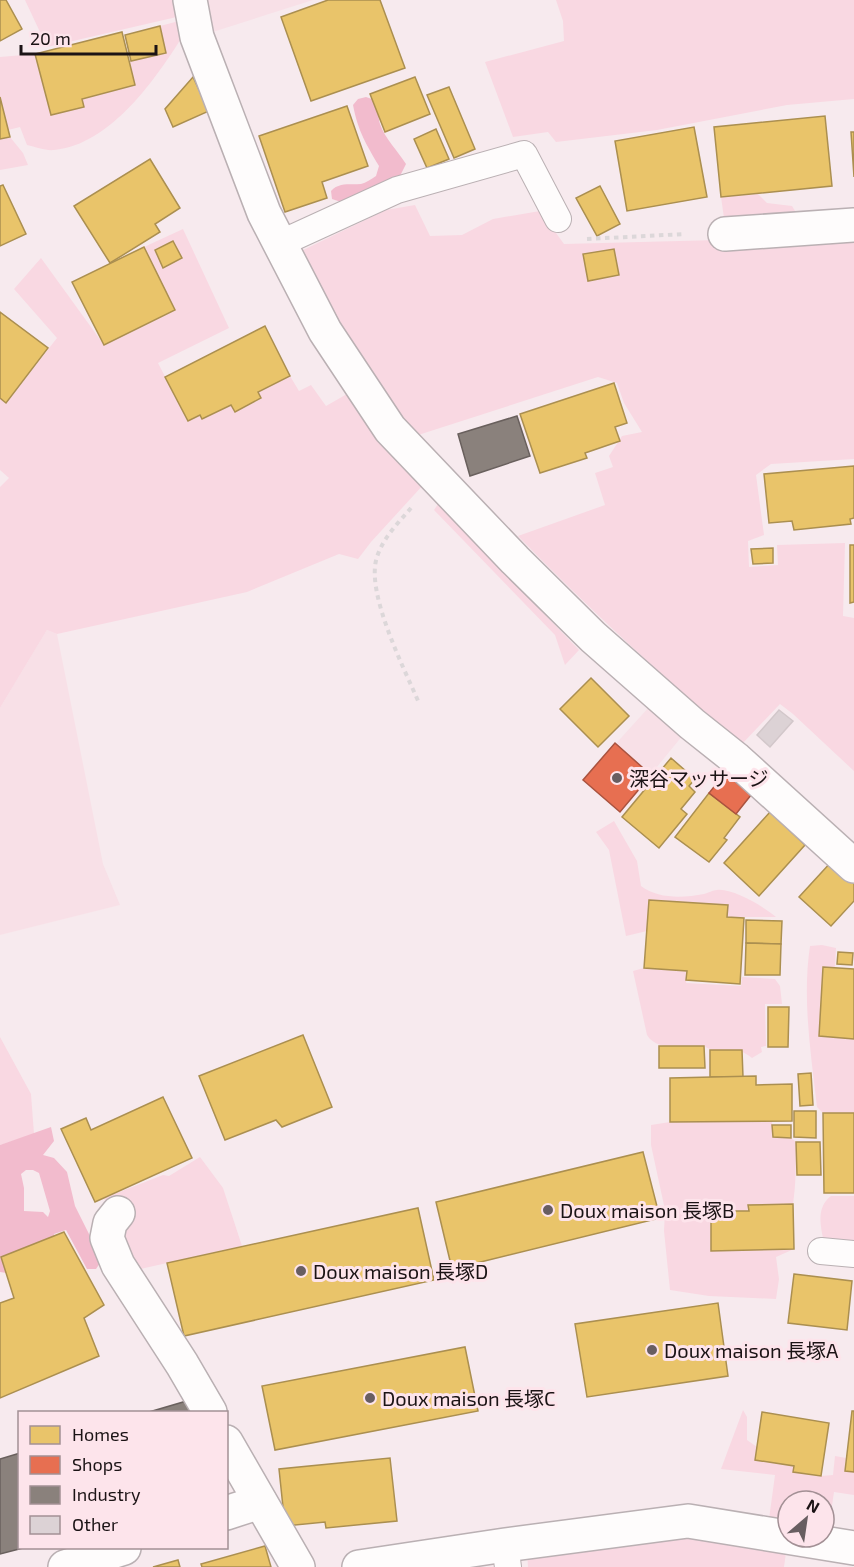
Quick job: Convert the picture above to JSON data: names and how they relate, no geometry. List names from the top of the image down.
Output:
{
  "places": [
    "深谷マッサージ",
    "Doux maison 長塚B",
    "Doux maison 長塚D",
    "Doux maison 長塚A",
    "Doux maison 長塚C"
  ],
  "legend": [
    "Homes",
    "Shops",
    "Industry",
    "Other"
  ],
  "scale_bar": "20 m",
  "north": "top right"
}
